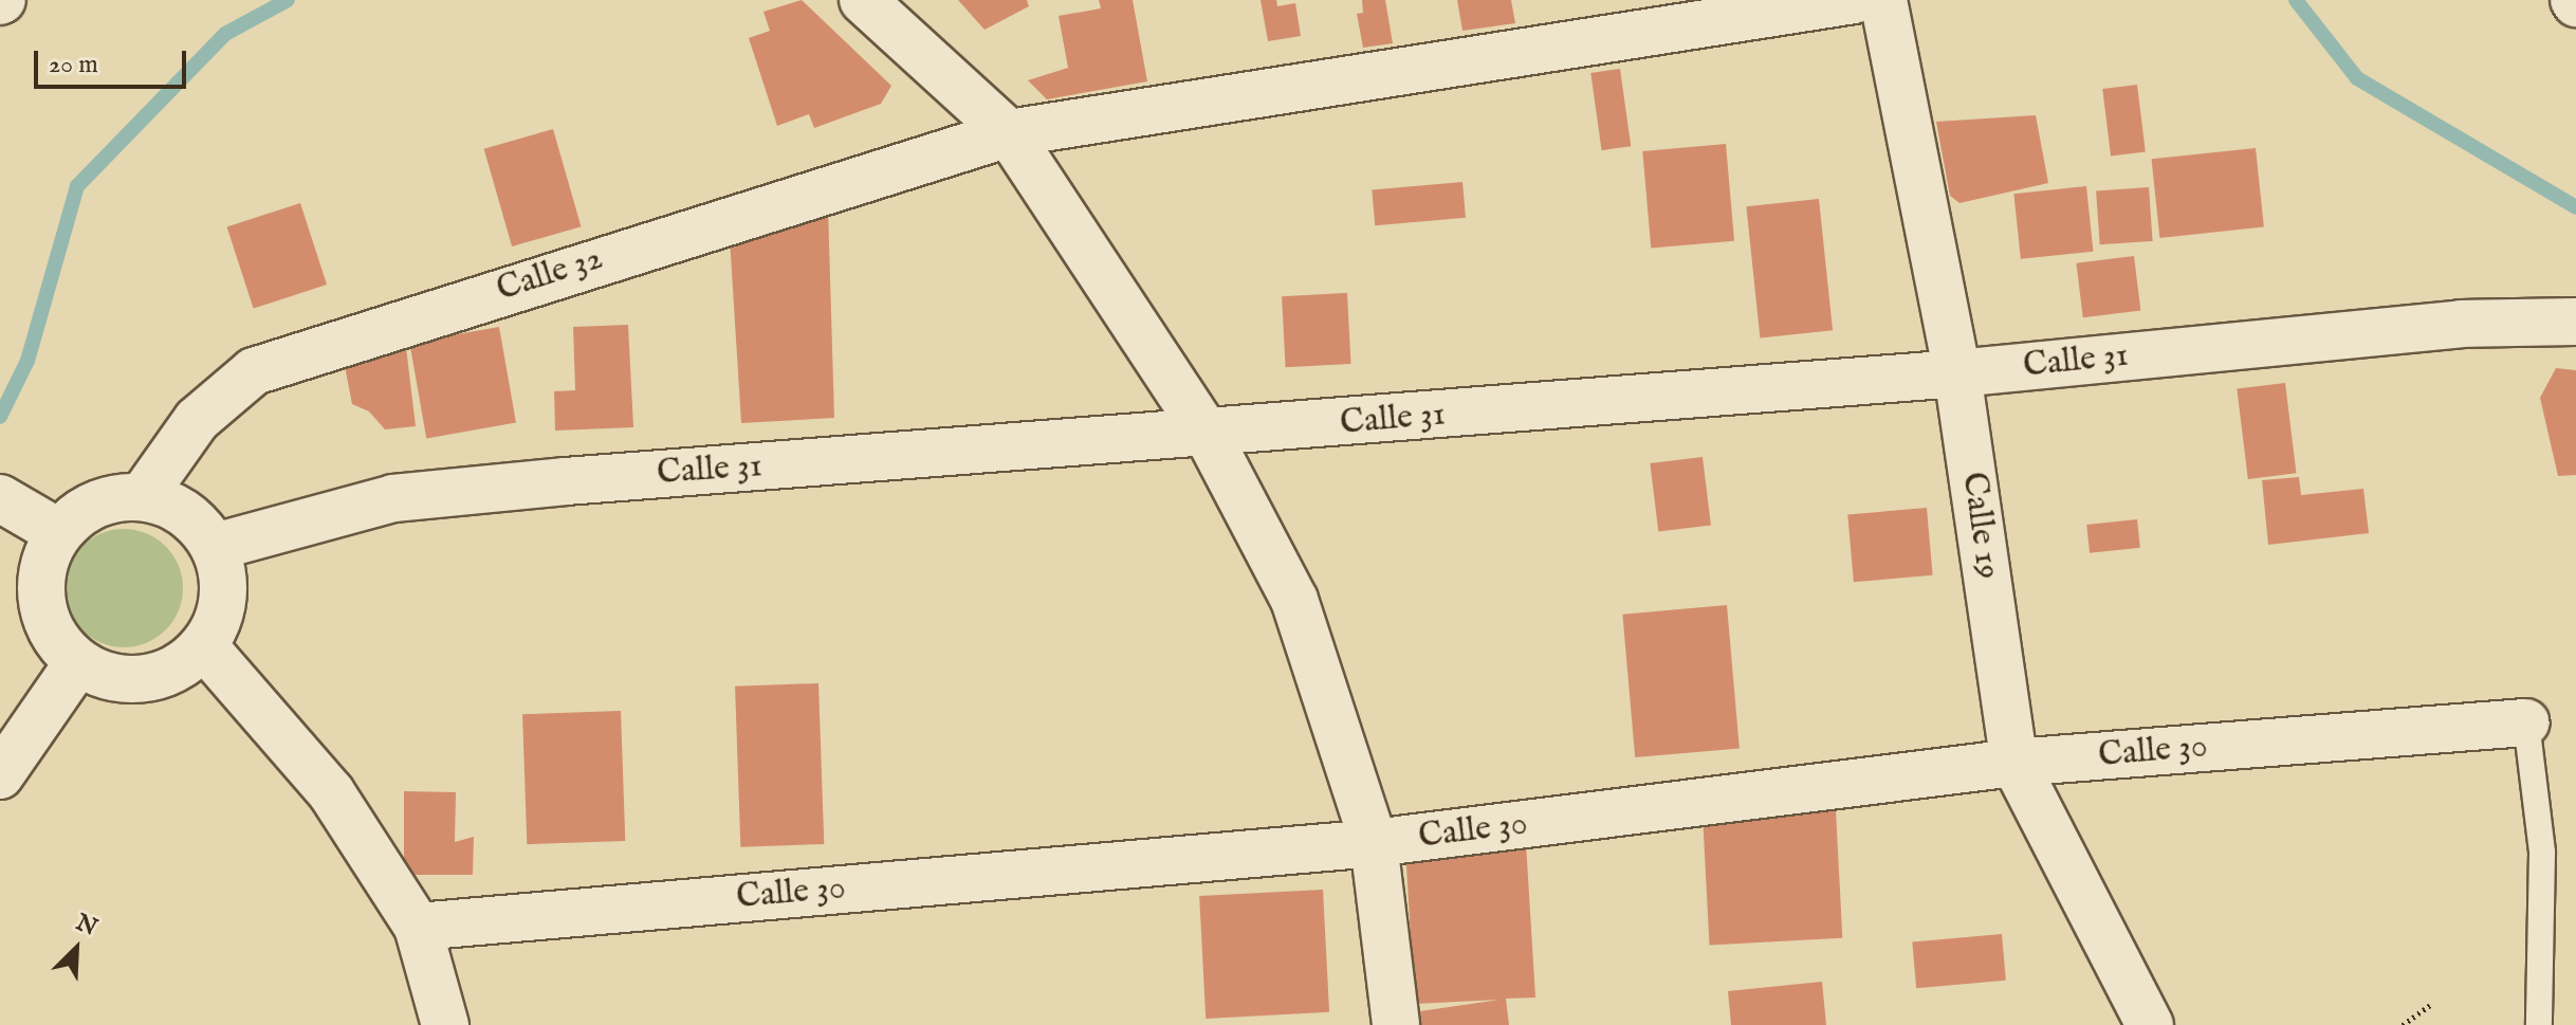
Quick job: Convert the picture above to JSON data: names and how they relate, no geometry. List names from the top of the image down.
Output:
{
  "streets": {
    "street": [
      "Calle 32",
      "Calle 31",
      "Calle 19",
      "Calle 30"
    ]
  },
  "crossings": [
    ["Calle 32", "Calle 31"],
    ["Calle 31", "Calle 19"],
    ["Calle 19", "Calle 30"]
  ],
  "scale_bar": "20 m",
  "north": "top right"
}
